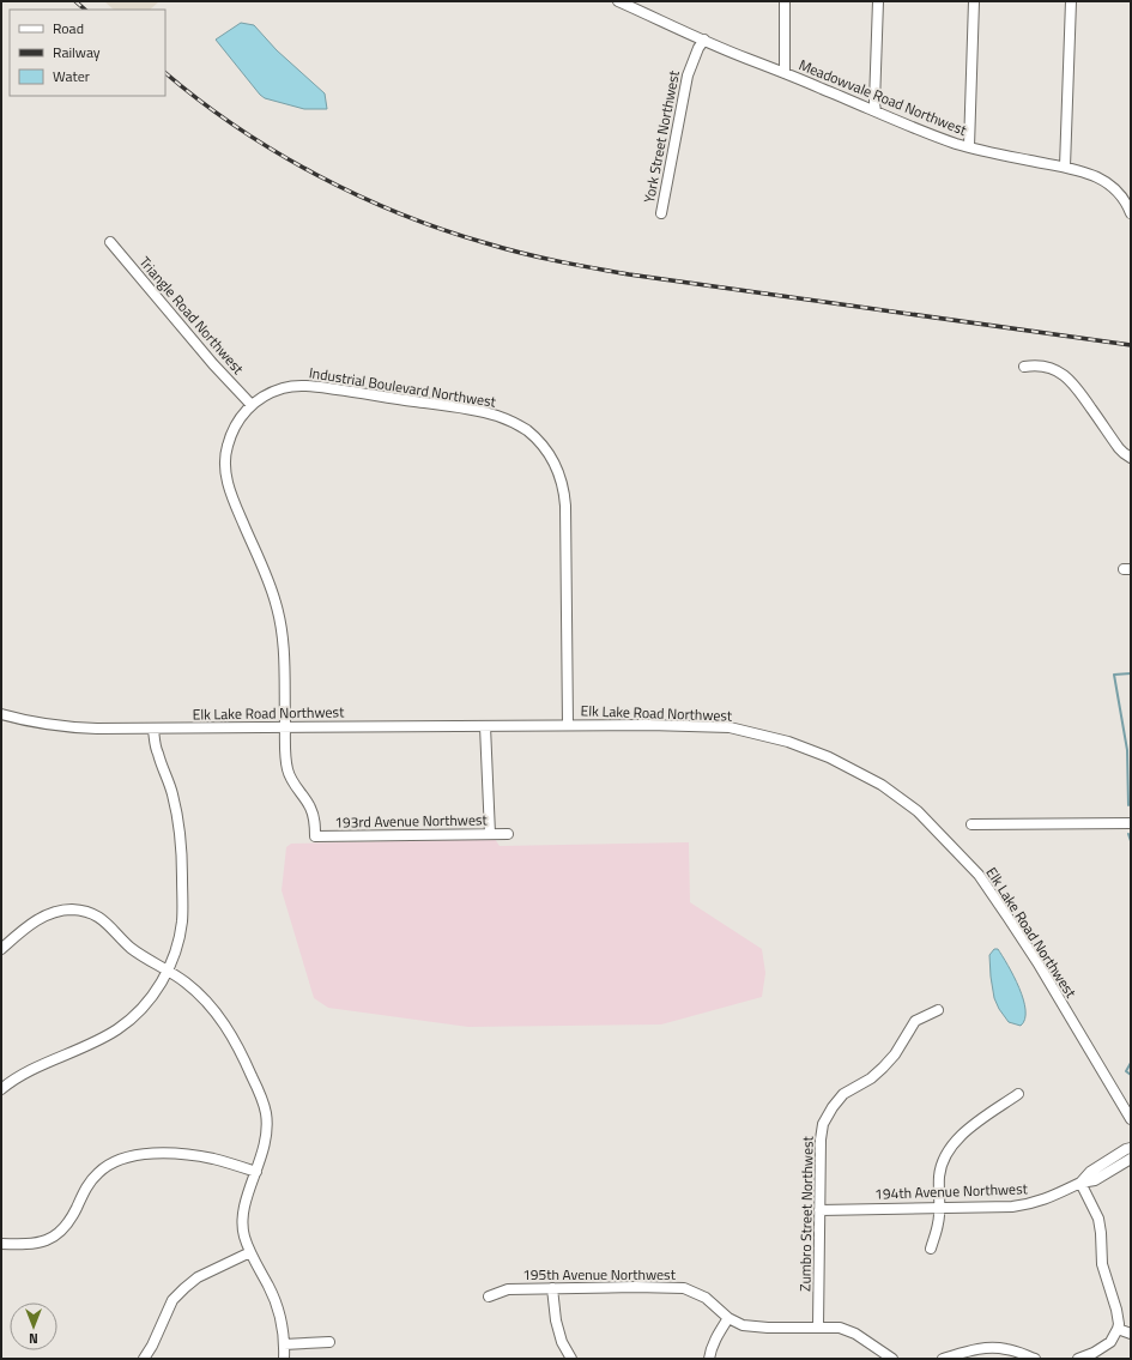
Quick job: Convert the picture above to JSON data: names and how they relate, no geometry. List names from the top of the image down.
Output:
{
  "streets": {
    "street": [
      "Meadowvale Road Northwest",
      "York Street Northwest",
      "Triangle Road Northwest",
      "Industrial Boulevard Northwest",
      "Elk Lake Road Northwest",
      "193rd Avenue Northwest",
      "194th Avenue Northwest",
      "Zumbro Street Northwest",
      "195th Avenue Northwest"
    ]
  },
  "crossings": [
    ["Meadowvale Road Northwest", "York Street Northwest"],
    ["Triangle Road Northwest", "Industrial Boulevard Northwest"],
    ["Industrial Boulevard Northwest", "Elk Lake Road Northwest"],
    ["Industrial Boulevard Northwest", "193rd Avenue Northwest"],
    ["194th Avenue Northwest", "Zumbro Street Northwest"],
    ["Zumbro Street Northwest", "195th Avenue Northwest"]
  ],
  "legend": ["Road", "Railway", "Water"],
  "north": "bottom"
}
